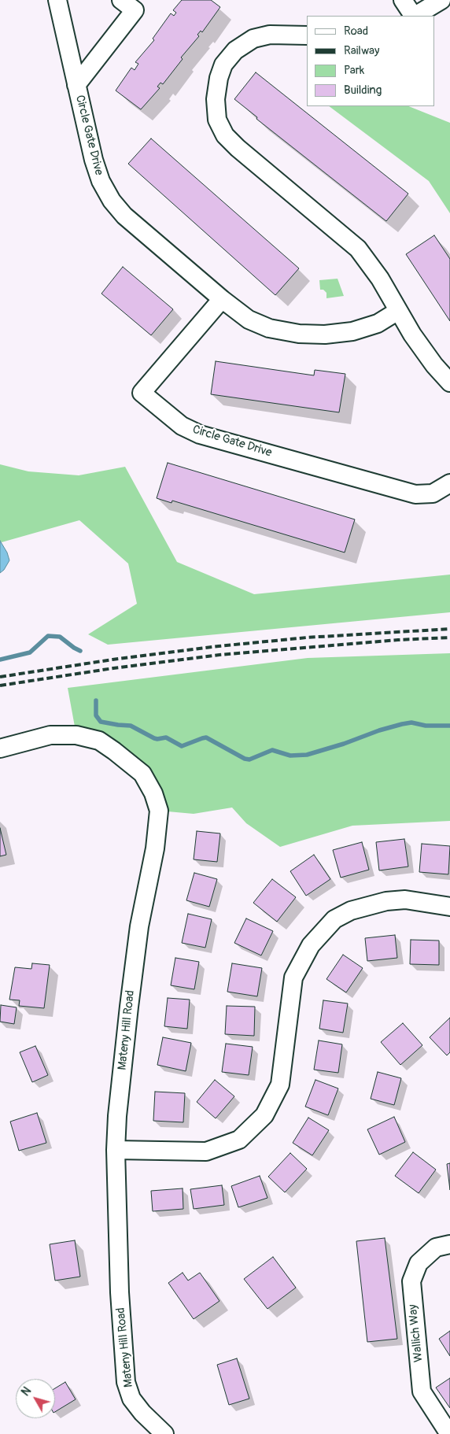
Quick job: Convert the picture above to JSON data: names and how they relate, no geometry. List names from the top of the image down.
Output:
{
  "streets": {
    "street": ["Circle Gate Drive", "Mateny Hill Road", "Wallich Way"]
  },
  "legend": [
    "Road",
    "Railway",
    "Park",
    "Building"
  ],
  "north": "top left"
}
